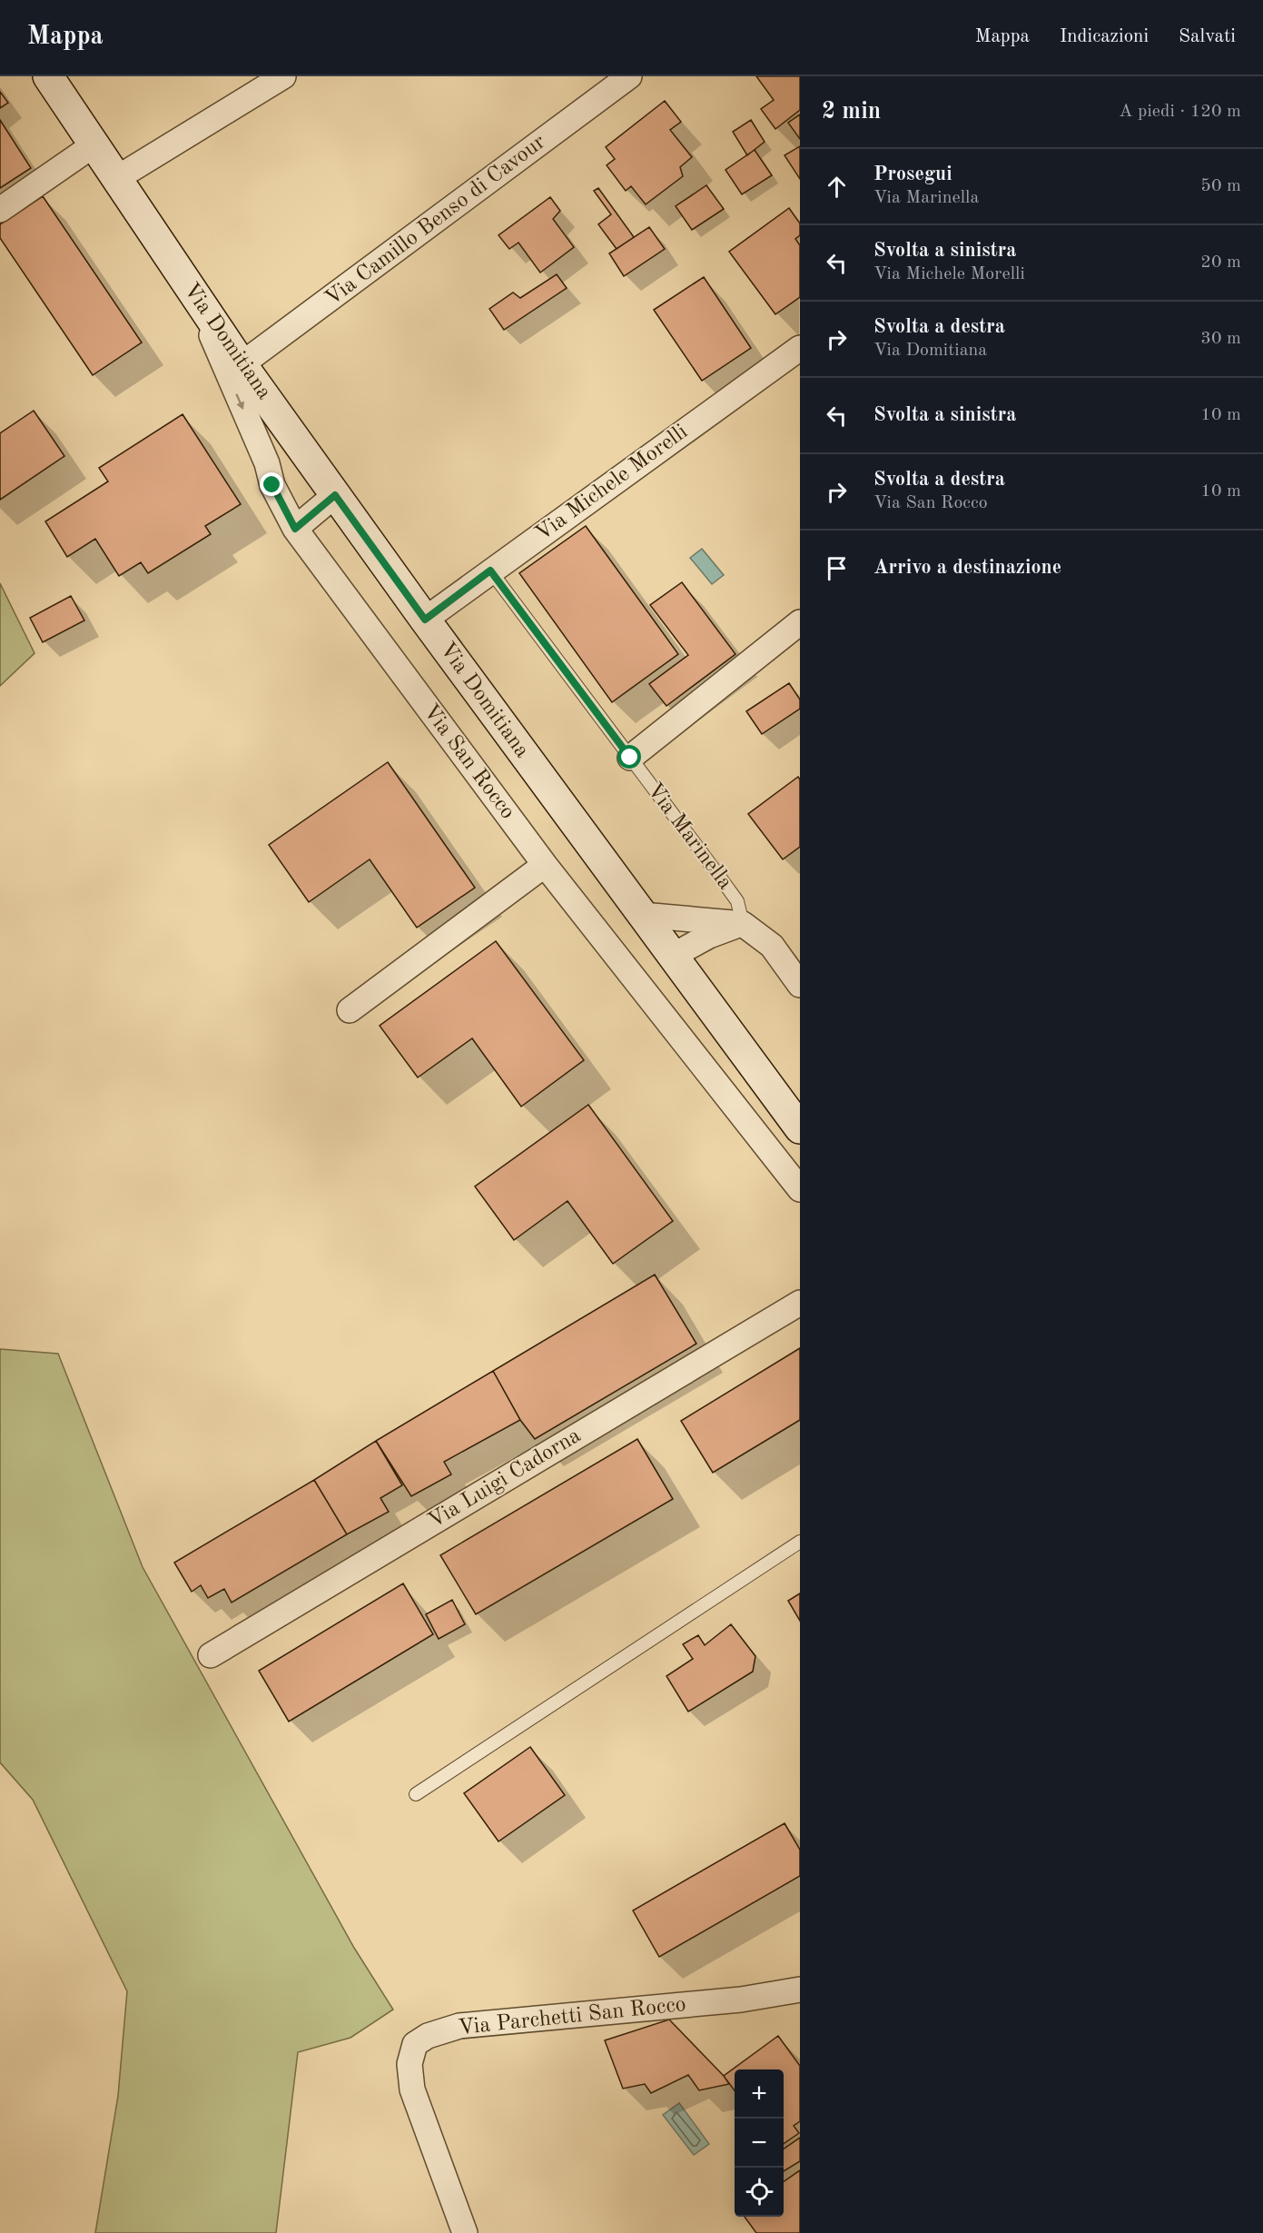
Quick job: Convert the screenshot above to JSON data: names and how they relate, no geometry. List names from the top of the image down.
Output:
{
  "streets": {
    "street": [
      "Via Camillo Benso di Cavour",
      "Via Domitiana",
      "Via Michele Morelli",
      "Via San Rocco",
      "Via Marinella",
      "Via Luigi Cadorna",
      "Via Parchetti San Rocco"
    ]
  },
  "crossings": [
    ["Via Camillo Benso di Cavour", "Via Domitiana"],
    ["Via Domitiana", "Via Michele Morelli"],
    ["Via Domitiana", "Via San Rocco"],
    ["Via Domitiana", "Via Marinella"],
    ["Via Michele Morelli", "Via Marinella"]
  ],
  "page": {
    "header": "Mappa",
    "nav": ["Mappa", "Indicazioni", "Salvati"],
    "heading": ["2 min", "A piedi · 120 m"],
    "list": [
      ["Prosegui", "Via Marinella", "50 m"],
      ["Svolta a sinistra", "Via Michele Morelli", "20 m"],
      ["Svolta a destra", "Via Domitiana", "30 m"],
      ["Svolta a sinistra", "10 m"],
      ["Svolta a destra", "Via San Rocco", "10 m"],
      "Arrivo a destinazione"
    ],
    "map_buttons": ["+", "−"]
  }
}
